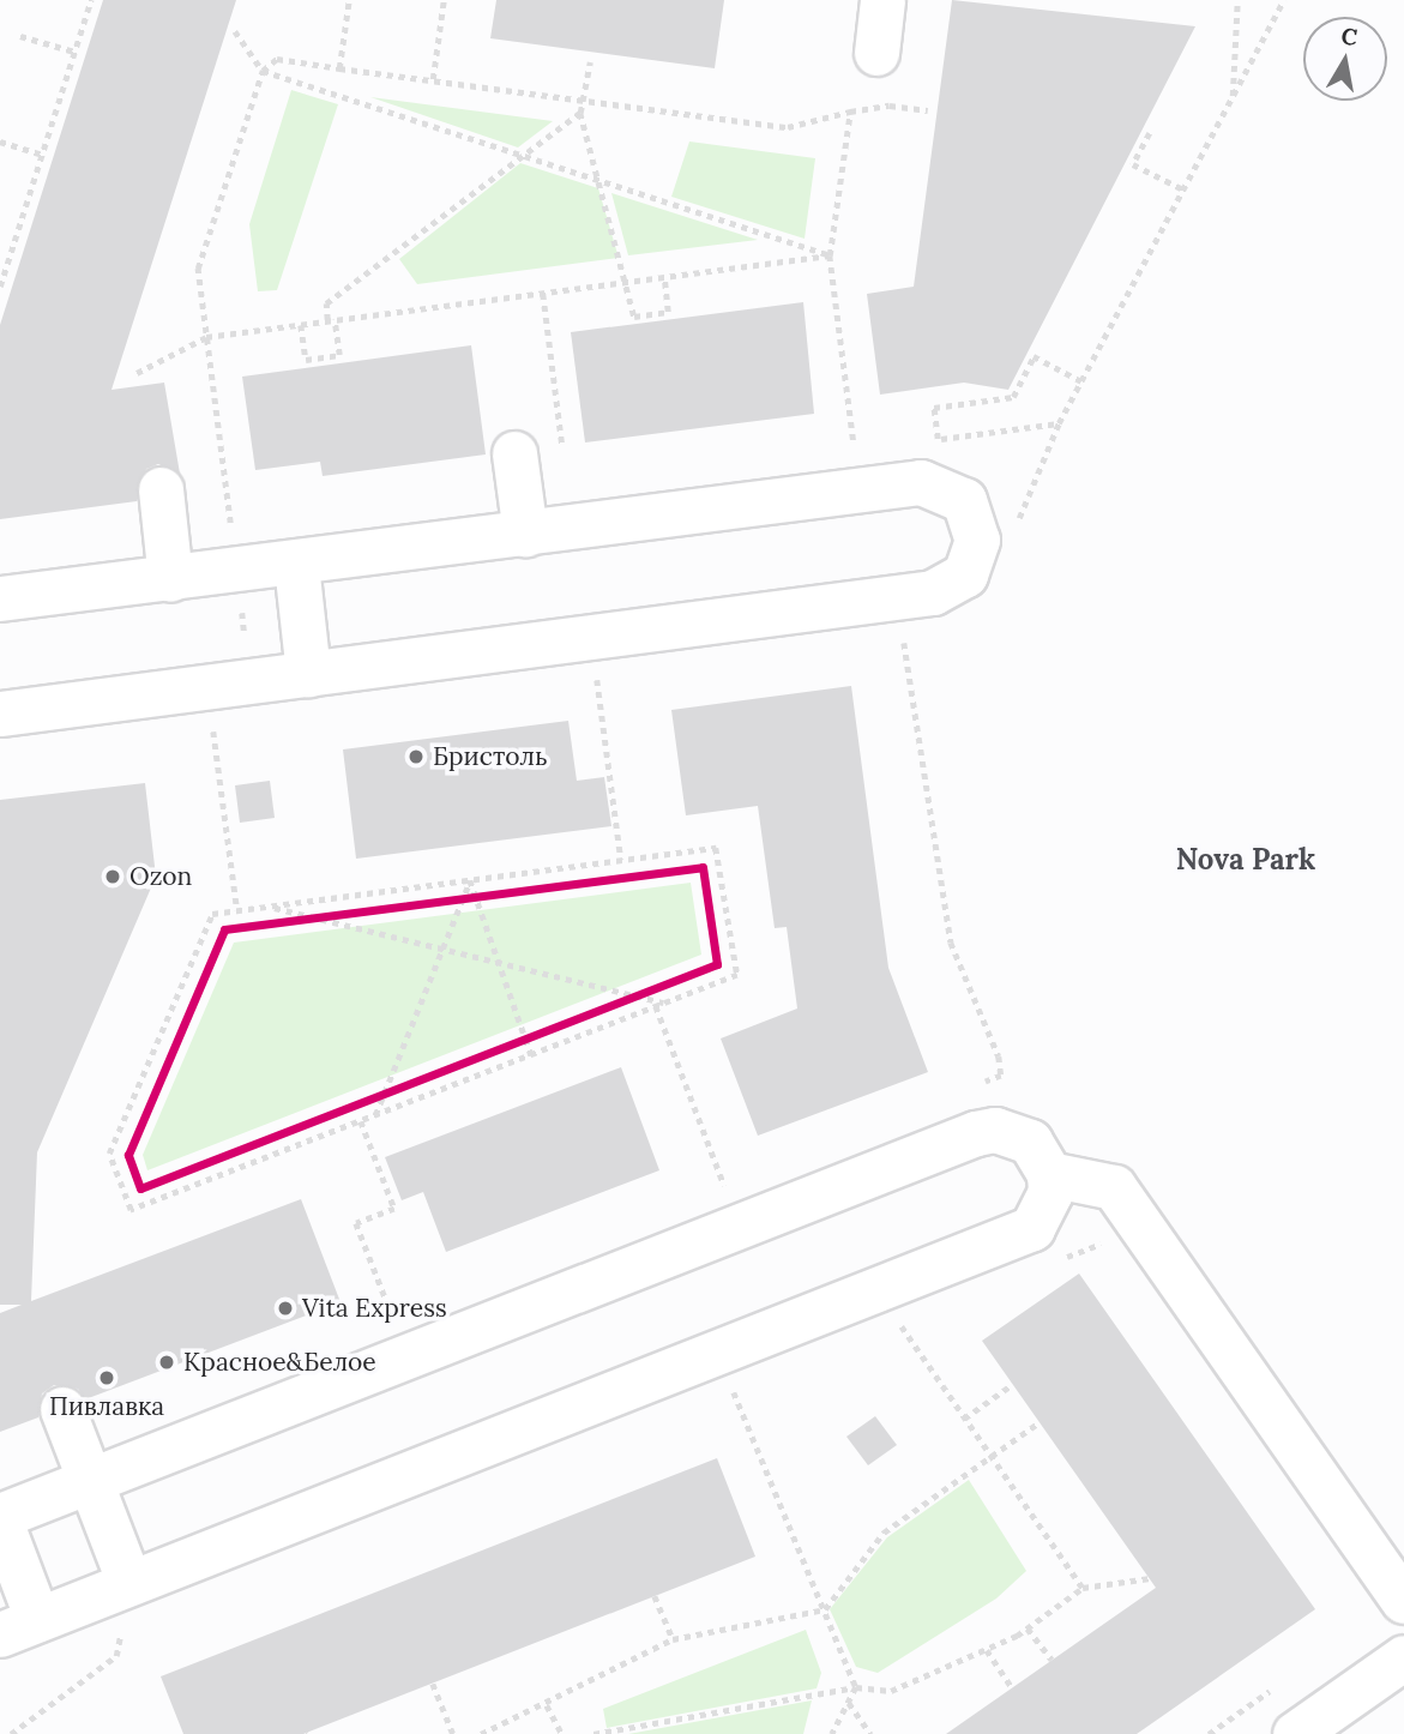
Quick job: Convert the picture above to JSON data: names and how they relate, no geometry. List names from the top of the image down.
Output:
{
  "districts": ["Nova Park"],
  "places": [
    "Бристоль",
    "Ozon",
    "Vita Express",
    "Красное&Белое",
    "Пивлавка"
  ],
  "north": "top"
}
